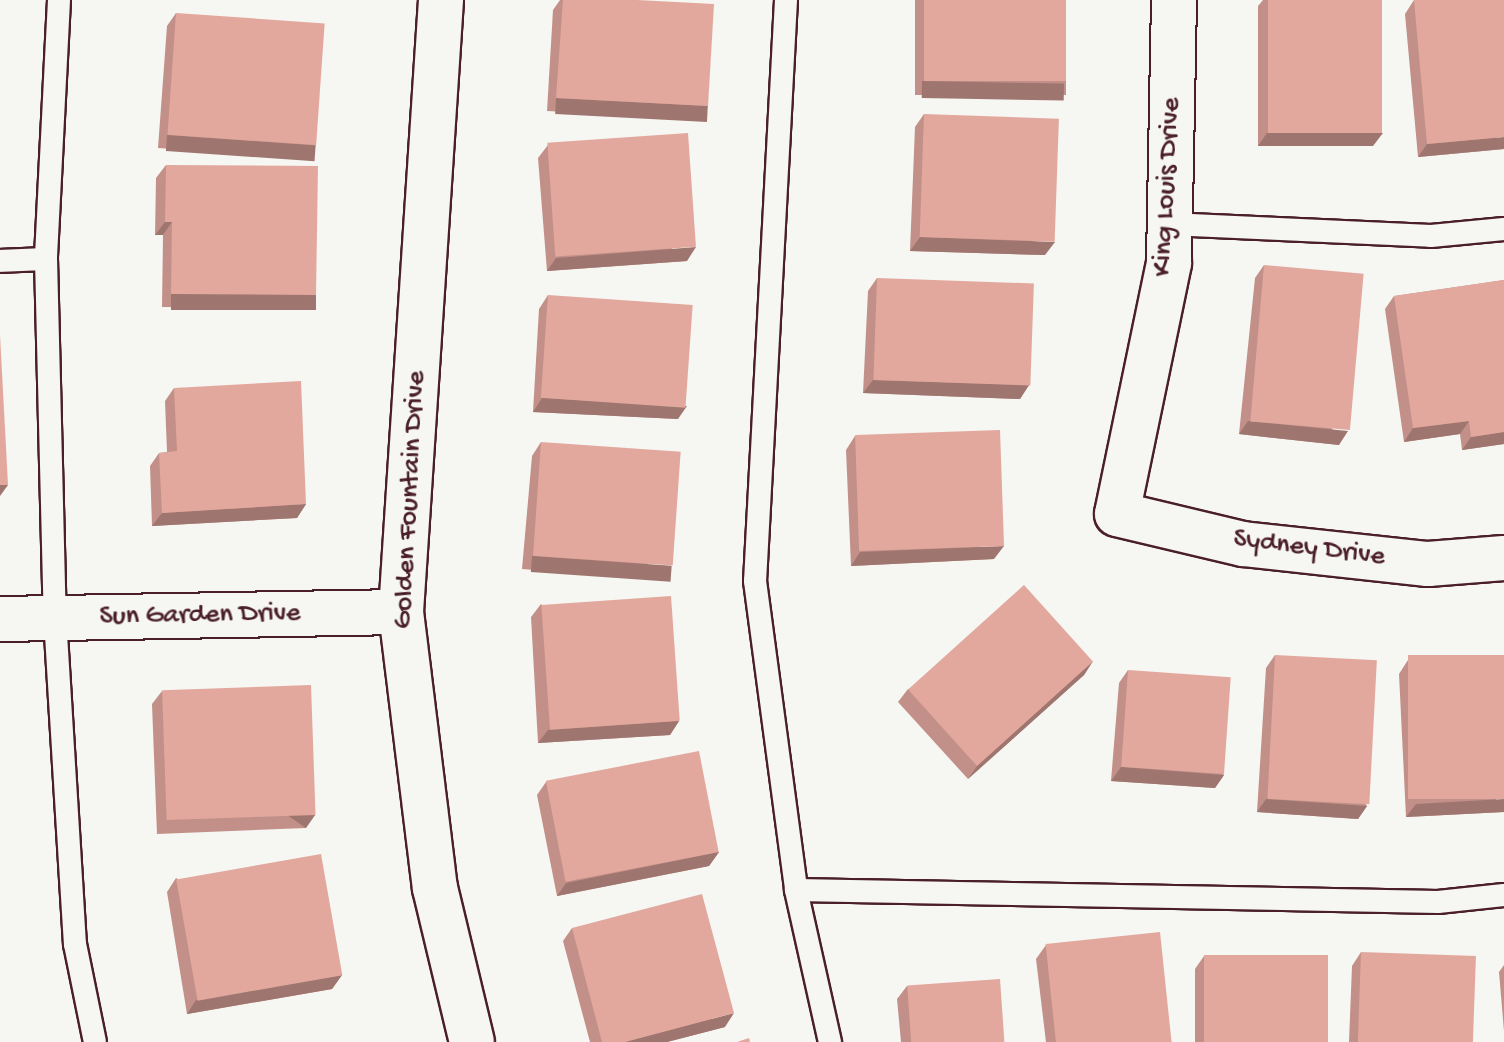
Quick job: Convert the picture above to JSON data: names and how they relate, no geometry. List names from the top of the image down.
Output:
{
  "streets": {
    "street": [
      "King Louis Drive",
      "Golden Fountain Drive",
      "Sydney Drive",
      "Sun Garden Drive"
    ]
  },
  "crossings": [
    ["King Louis Drive", "Sydney Drive"],
    ["Golden Fountain Drive", "Sun Garden Drive"]
  ]
}
